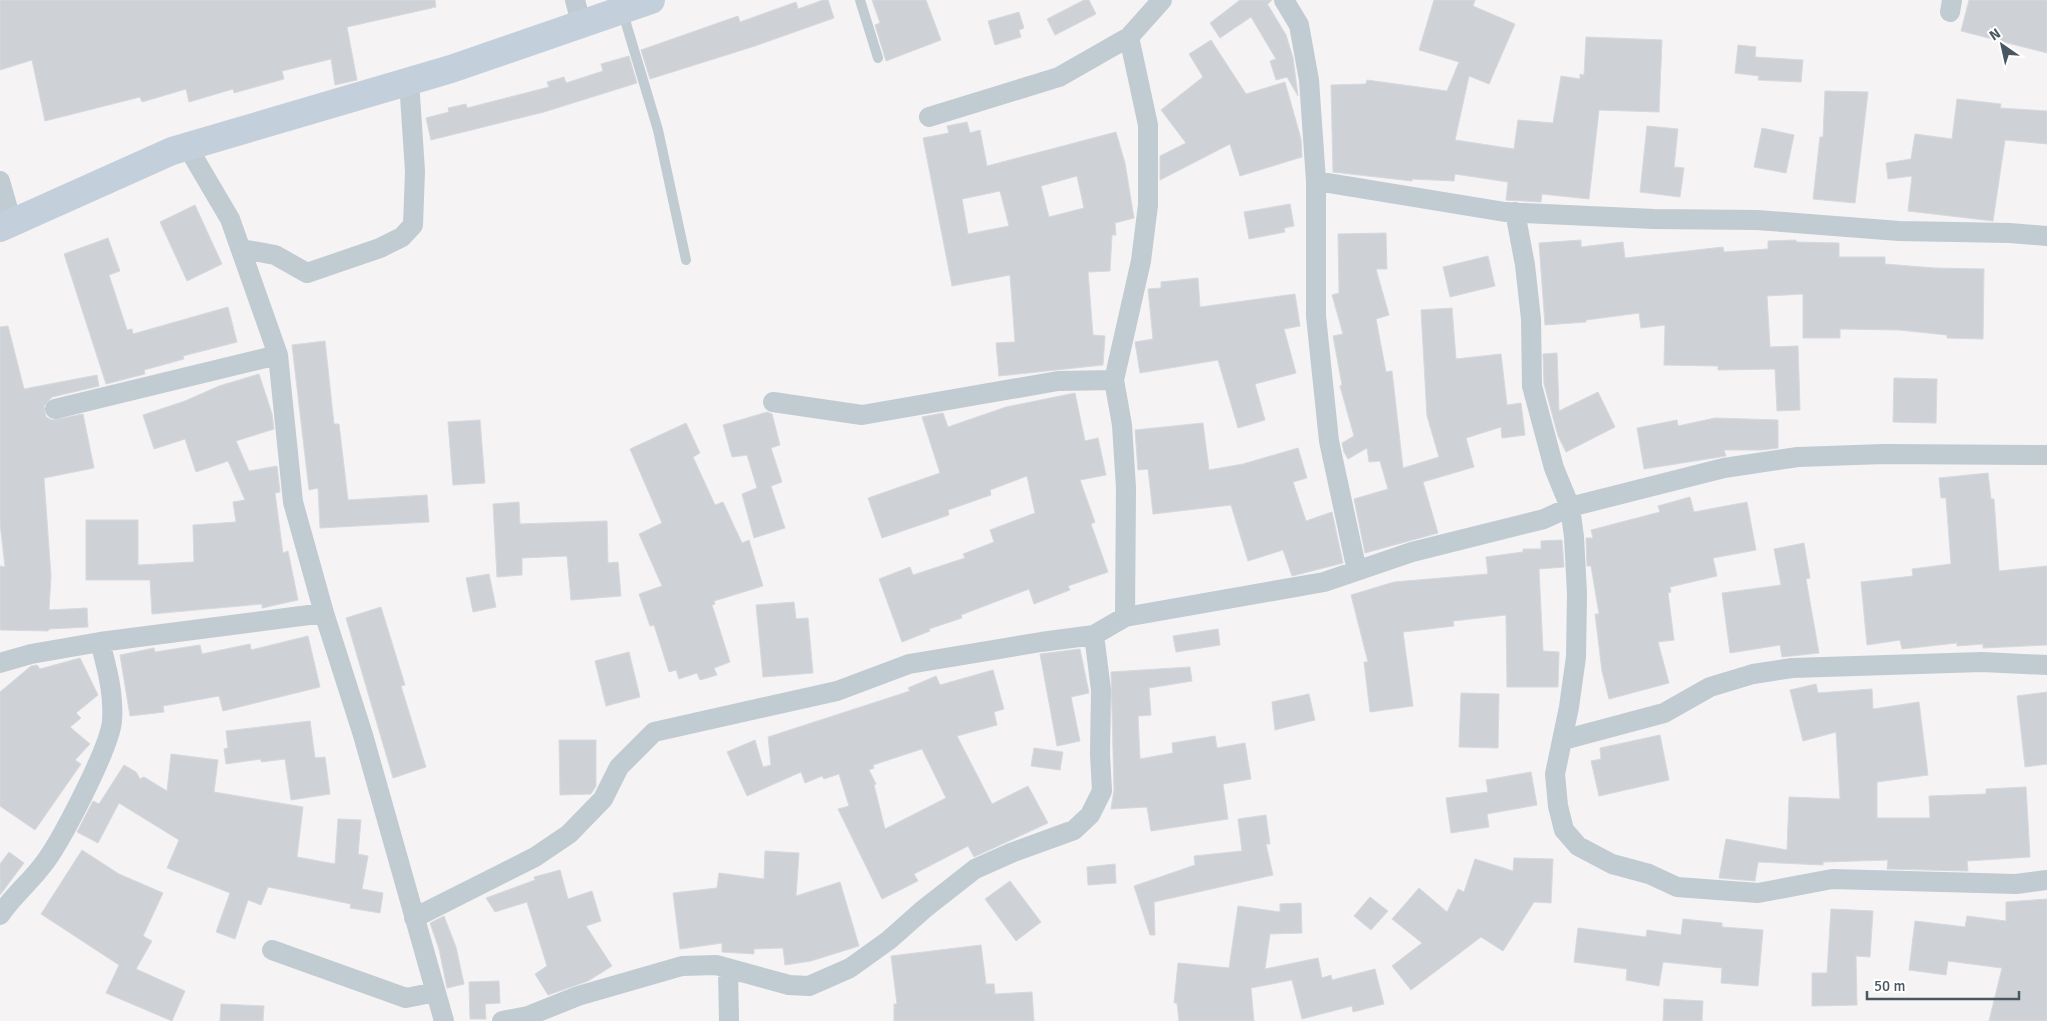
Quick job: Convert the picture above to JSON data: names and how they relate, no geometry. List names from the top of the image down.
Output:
{
  "scale_bar": "50 m",
  "north": "top left"
}
